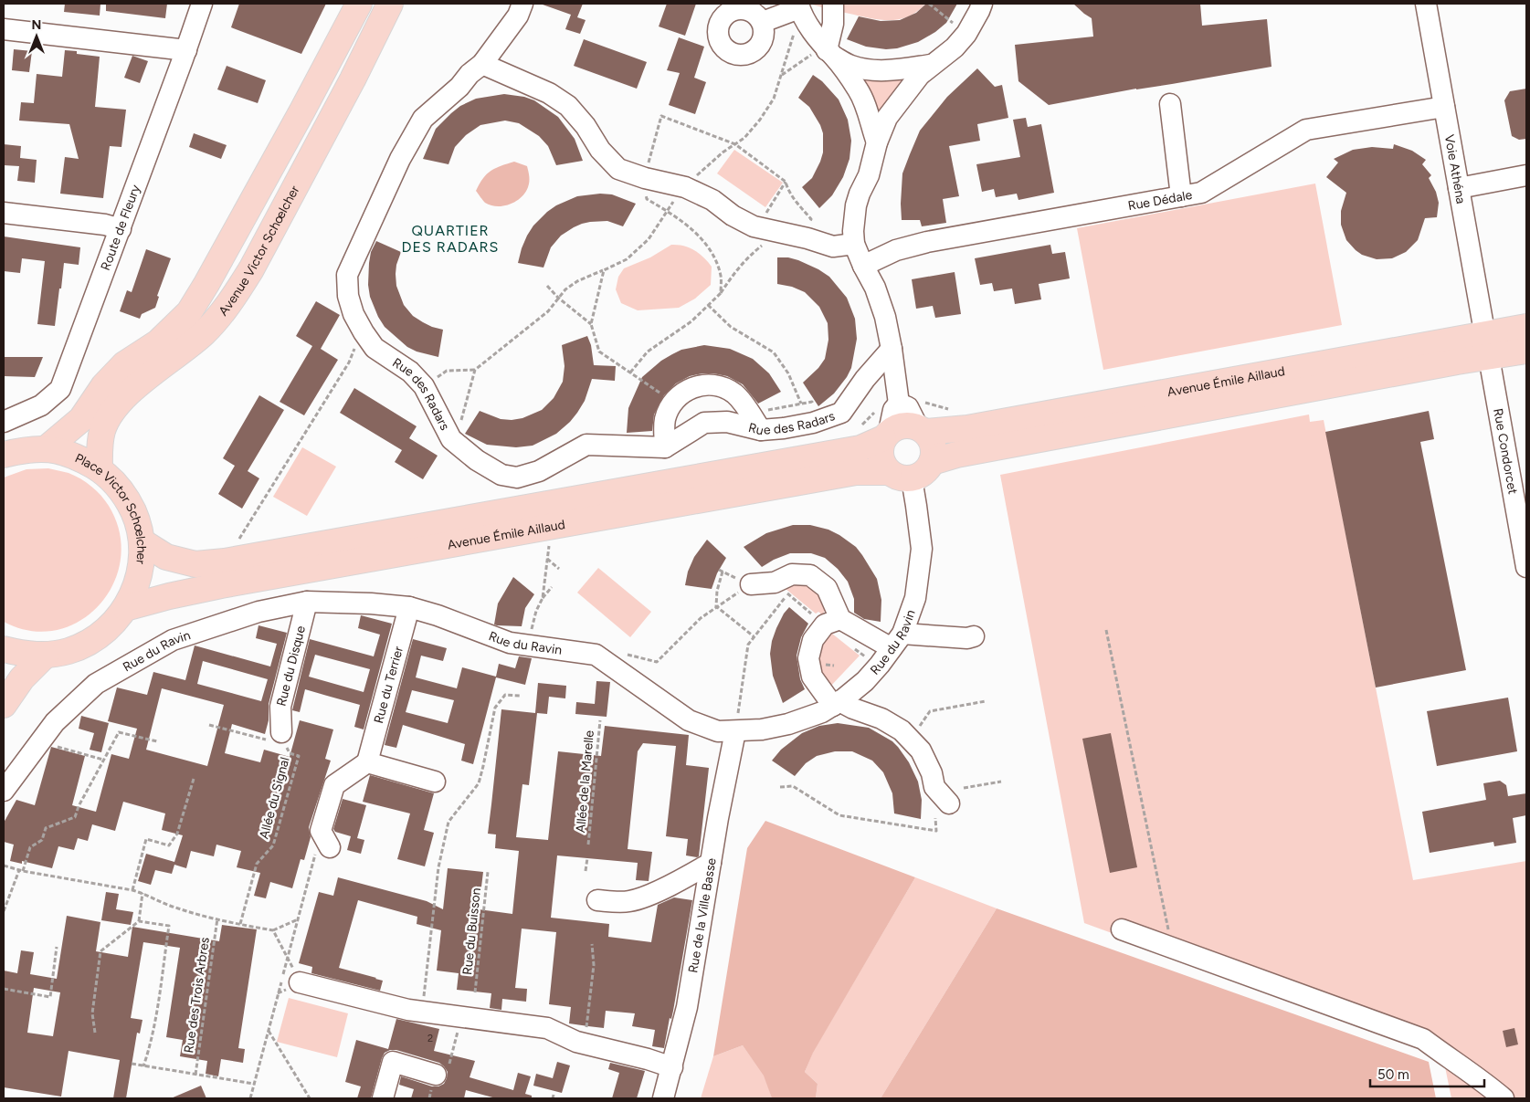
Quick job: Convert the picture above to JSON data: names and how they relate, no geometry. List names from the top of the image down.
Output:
{
  "streets": {
    "main road": ["Avenue Victor Schœlcher", "Avenue Émile Aillaud", "Place Victor Schœlcher"],
    "street": [
      "Voie Athéna",
      "Rue Dédale",
      "Route de Fleury",
      "Rue des Radars",
      "Rue Condorcet",
      "Rue du Ravin",
      "Rue du Disque",
      "Rue du Terrier",
      "Rue de la Ville Basse"
    ],
    "path": [
      "Allée de la Marelle",
      "Allée du Signal",
      "Rue du Buisson",
      "Rue des Trois Arbres"
    ]
  },
  "crossings": [
    ["Voie Athéna", "Rue Dédale"],
    ["Voie Athéna", "Avenue Émile Aillaud"],
    ["Voie Athéna", "Rue Condorcet"],
    ["Avenue Victor Schœlcher", "Place Victor Schœlcher"],
    ["Avenue Émile Aillaud", "Rue Condorcet"],
    ["Avenue Émile Aillaud", "Place Victor Schœlcher"],
    ["Avenue Émile Aillaud", "Rue du Ravin"],
    ["Rue du Ravin", "Rue du Disque"],
    ["Rue du Ravin", "Rue du Terrier"],
    ["Rue du Ravin", "Rue de la Ville Basse"],
    ["Rue du Disque", "Allée du Signal"]
  ],
  "districts": ["QUARTIER DES RADARS"],
  "house_numbers": ["2"],
  "scale_bar": "50 m",
  "north": "top"
}
